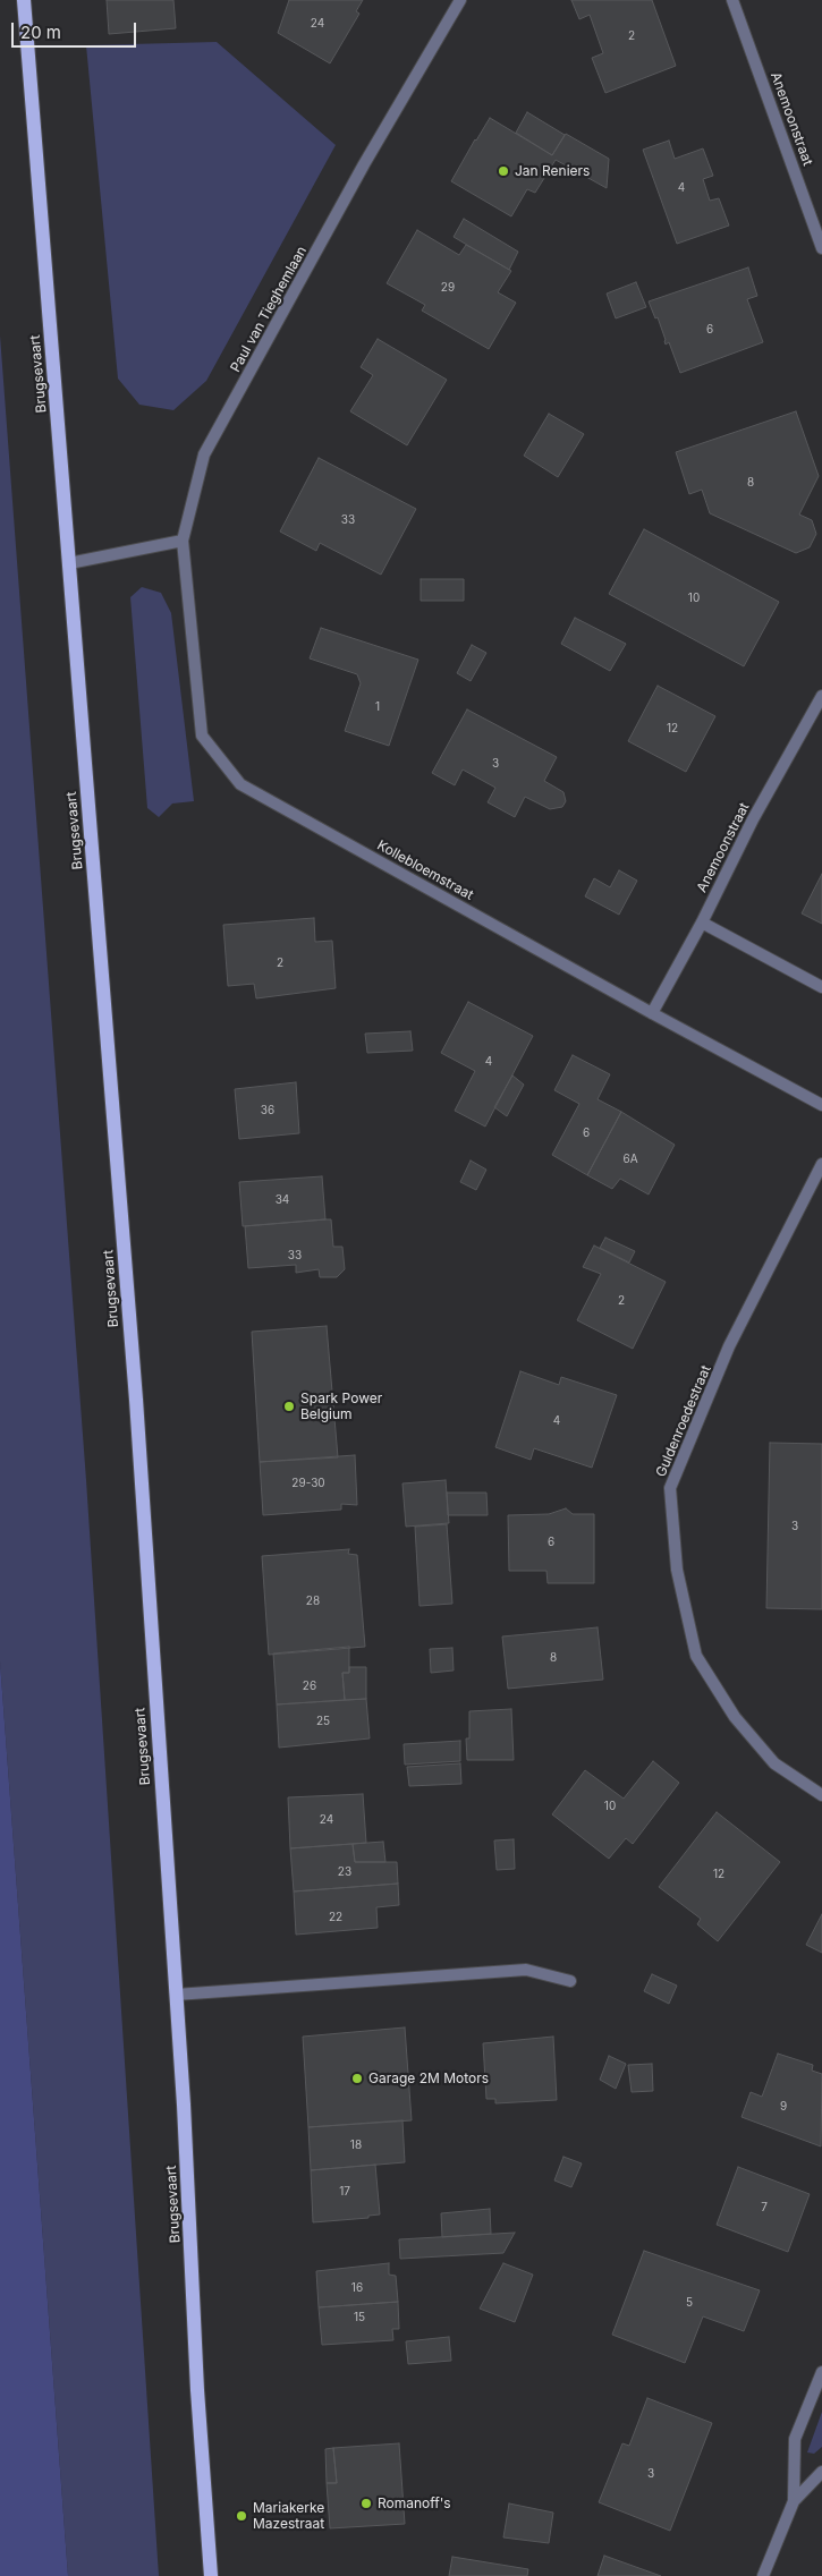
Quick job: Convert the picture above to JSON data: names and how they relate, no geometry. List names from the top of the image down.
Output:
{
  "streets": {
    "main road": ["Brugsevaart"],
    "street": [
      "Anemoonstraat",
      "Paul van Tieghemlaan",
      "Kollebloemstraat",
      "Guldenroedestraat"
    ]
  },
  "crossings": [
    ["Anemoonstraat", "Kollebloemstraat"],
    ["Paul van Tieghemlaan", "Kollebloemstraat"]
  ],
  "places": [
    "Jan Reniers",
    "Spark Power Belgium",
    "Garage 2M Motors",
    "Romanoff's",
    "Mariakerke Mazestraat"
  ],
  "house_numbers": [
    "24",
    "2",
    "4",
    "29",
    "6",
    "8",
    "33",
    "10",
    "1",
    "12",
    "3",
    "2",
    "4",
    "36",
    "6",
    "6A",
    "34",
    "33",
    "2",
    "4",
    "29-30",
    "3",
    "6",
    "28",
    "8",
    "26",
    "25",
    "10",
    "24",
    "23",
    "12",
    "22",
    "9",
    "18",
    "17",
    "7",
    "16",
    "5",
    "15",
    "3"
  ],
  "scale_bar": "20 m"
}
